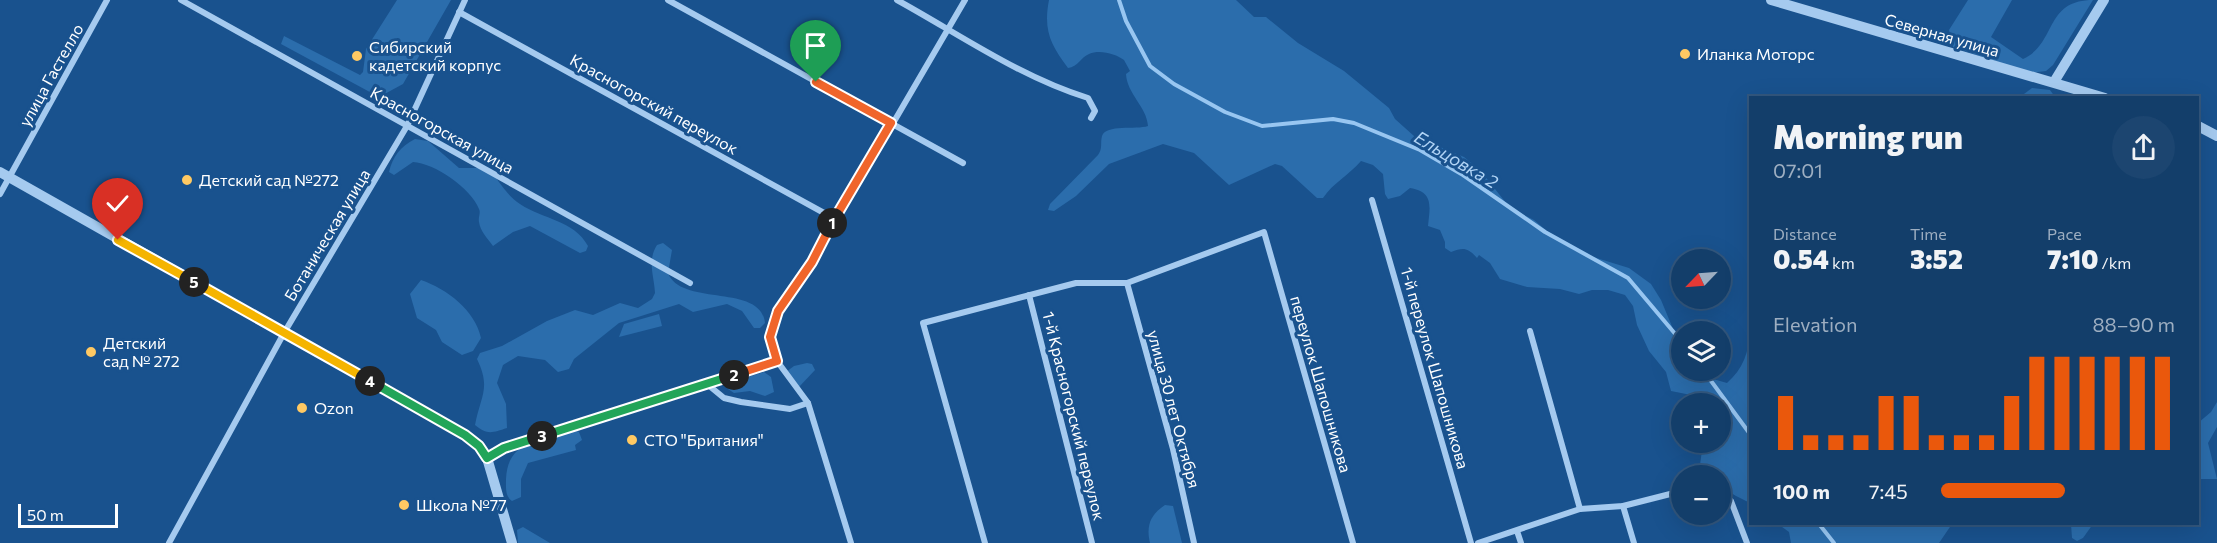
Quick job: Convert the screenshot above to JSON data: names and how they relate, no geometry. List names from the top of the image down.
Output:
{
  "streets": {
    "street": [
      "Северная улица",
      "улица Гастелло",
      "Красногорский переулок",
      "Красногорская улица",
      "Ботаническая улица",
      "1-й переулок Шапошникова",
      "переулок Шапошникова",
      "улица 30 лет Октября",
      "1-й Красногорский переулок"
    ]
  },
  "crossings": [
    ["Красногорский переулок", "Ботаническая улица"],
    ["Красногорская улица", "Ботаническая улица"],
    ["переулок Шапошникова", "1-й Красногорский переулок"],
    ["улица 30 лет Октября", "1-й Красногорский переулок"]
  ],
  "water": ["Ельцовка 2"],
  "places": [
    "Иланка Моторс",
    "Сибирский кадетский корпус",
    "Детский сад №272",
    "Детский сад № 272",
    "Ozon",
    "СТО \"Британия\"",
    "Школа №77"
  ],
  "scale_bar": "50 m",
  "north": "bottom left",
  "page": {
    "heading": ["Morning run", "07:01"],
    "stats": [
      ["Distance", "0.54 km"],
      ["Time", "3:52"],
      ["Pace", "7:10 /km"]
    ],
    "pins": [
      "1",
      "5",
      "2",
      "4",
      "3"
    ],
    "map_buttons": ["+", "−"],
    "chart": ["Elevation", "88–90 m"],
    "list": [
      {
        "name": "100 m",
        "note": "7:45"
      }
    ],
    "scale": "50 m"
  }
}
